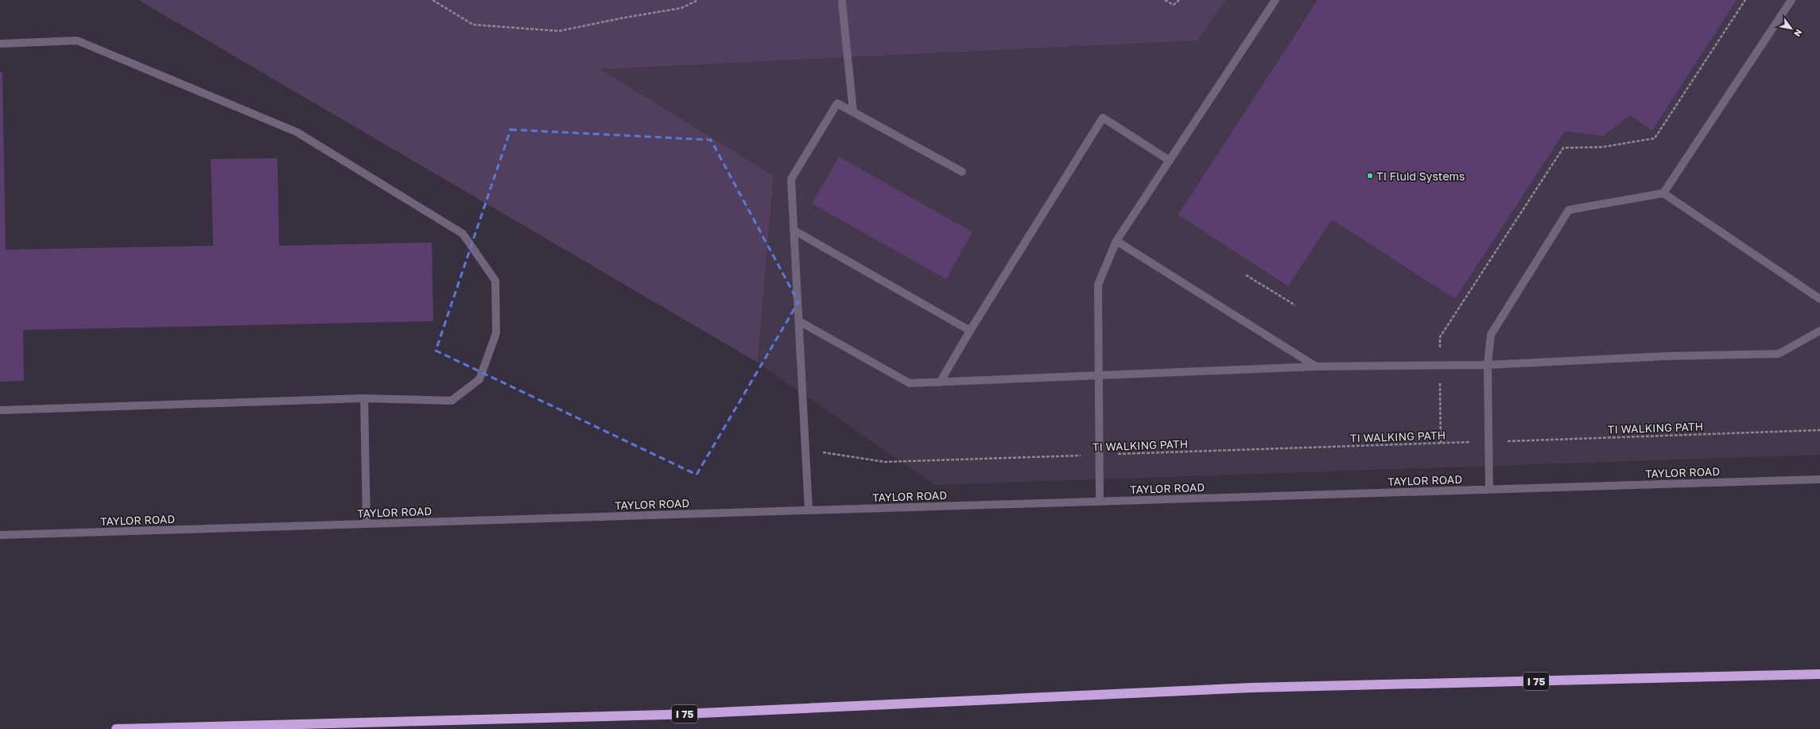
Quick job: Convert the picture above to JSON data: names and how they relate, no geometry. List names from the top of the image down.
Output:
{
  "streets": {
    "highway": ["I 75"],
    "street": ["TAYLOR ROAD"],
    "path": ["TI WALKING PATH"]
  },
  "places": ["TI Fluid Systems"],
  "north": "bottom right"
}
